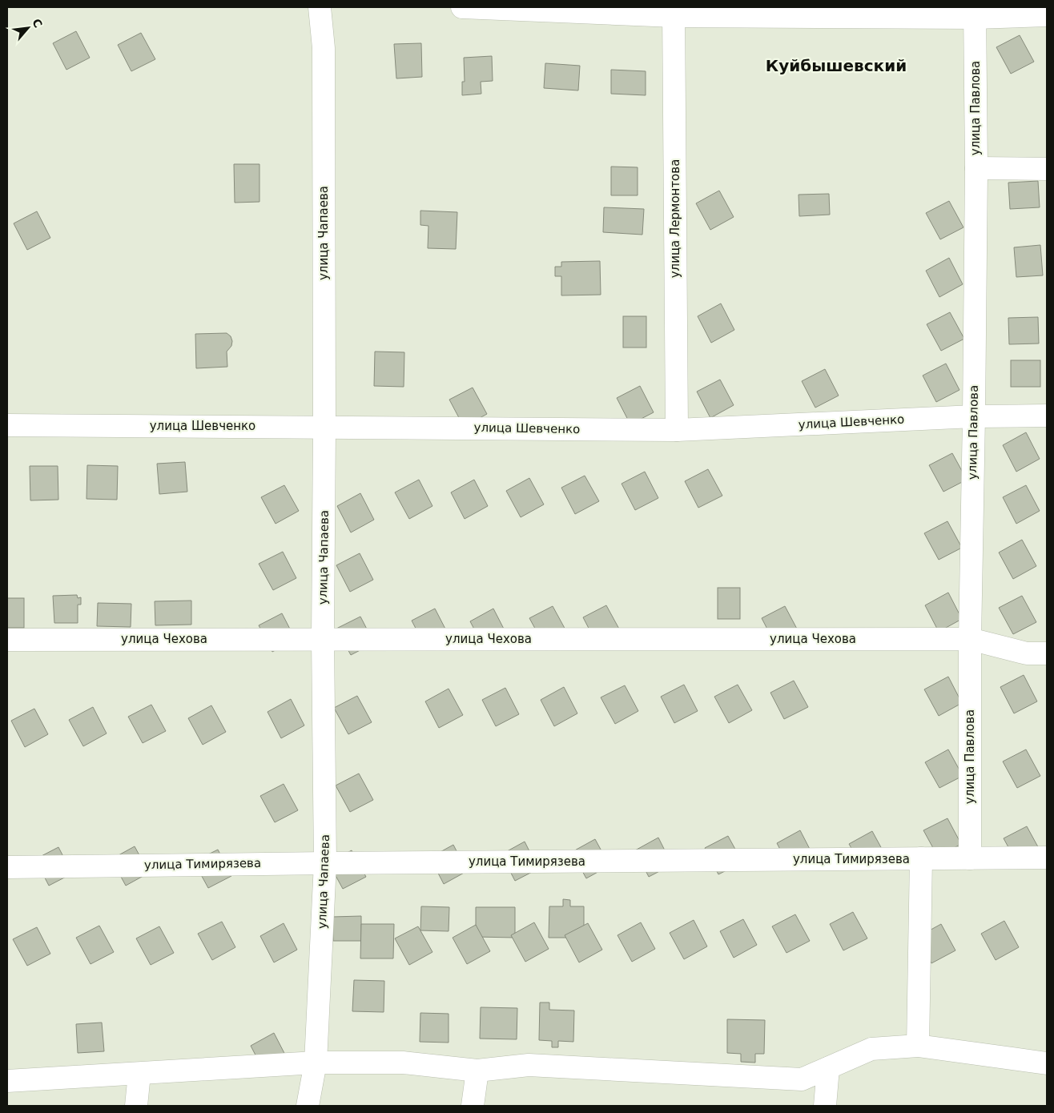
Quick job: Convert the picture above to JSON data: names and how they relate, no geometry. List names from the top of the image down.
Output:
{
  "streets": {
    "street": [
      "улица Павлова",
      "улица Лермонтова",
      "улица Чапаева",
      "улица Шевченко",
      "улица Чехова",
      "улица Тимирязева"
    ]
  },
  "crossings": [
    ["улица Павлова", "улица Шевченко"],
    ["улица Павлова", "улица Чехова"],
    ["улица Павлова", "улица Тимирязева"],
    ["улица Лермонтова", "улица Шевченко"],
    ["улица Чапаева", "улица Шевченко"],
    ["улица Чапаева", "улица Чехова"],
    ["улица Чапаева", "улица Тимирязева"]
  ],
  "districts": ["Куйбышевский"],
  "north": "top right"
}
